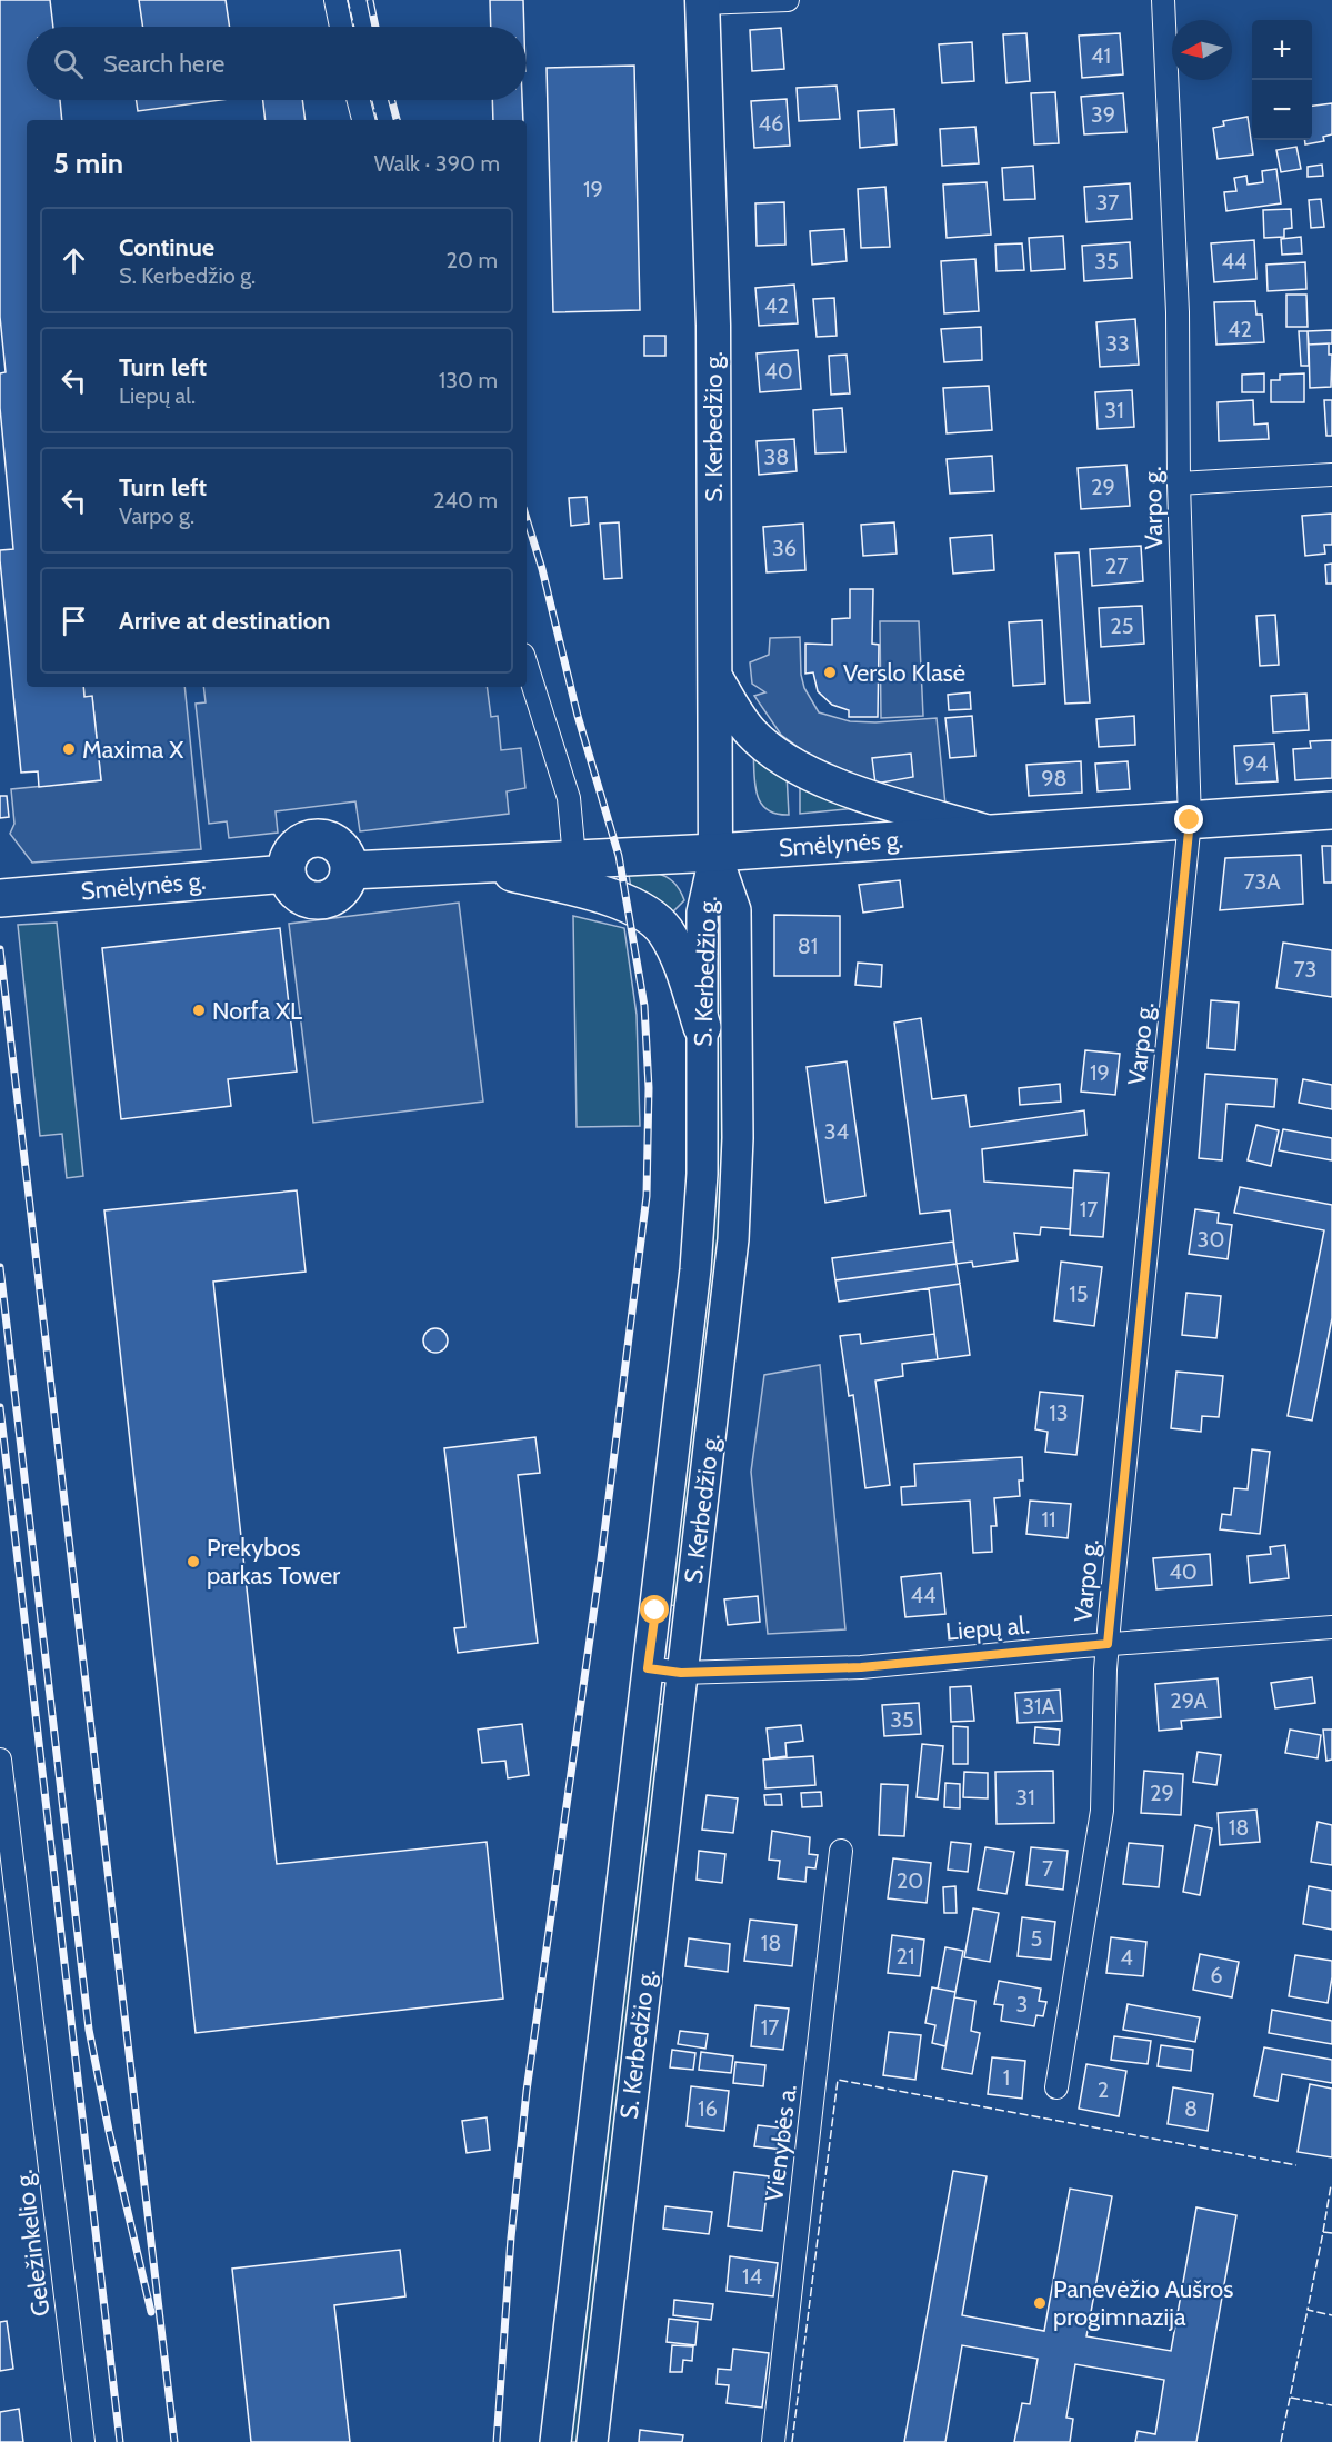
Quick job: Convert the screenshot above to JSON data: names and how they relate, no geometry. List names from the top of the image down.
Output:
{
  "streets": {
    "highway": ["Smėlynės g."],
    "main road": ["S. Kerbedžio g."],
    "street": [
      "Varpo g.",
      "Liepų al.",
      "Vienybės a.",
      "Geležinkelio g."
    ]
  },
  "crossings": [
    ["S. Kerbedžio g.", "Smėlynės g."],
    ["S. Kerbedžio g.", "Liepų al."],
    ["Varpo g.", "Smėlynės g."],
    ["Varpo g.", "Liepų al."]
  ],
  "places": [
    "Verslo Klasė",
    "Maxima X",
    "Norfa XL",
    "Prekybos parkas Tower",
    "Panevėžio Aušros progimnazija"
  ],
  "house_numbers": [
    "41",
    "39",
    "46",
    "19",
    "37",
    "35",
    "44",
    "42",
    "42",
    "33",
    "40",
    "31",
    "38",
    "29",
    "36",
    "27",
    "25",
    "94",
    "98",
    "73A",
    "81",
    "73",
    "19",
    "34",
    "17",
    "30",
    "15",
    "13",
    "11",
    "40",
    "44",
    "29A",
    "31A",
    "35",
    "29",
    "31",
    "18",
    "7",
    "20",
    "5",
    "18",
    "21",
    "4",
    "6",
    "3",
    "17",
    "1",
    "2",
    "16",
    "8",
    "14"
  ],
  "north": "left",
  "page": {
    "map_buttons": ["+", "−"],
    "search": "Search here",
    "heading": ["5 min", "Walk · 390 m"],
    "list": [
      ["Continue", "S. Kerbedžio g.", "20 m"],
      ["Turn left", "Liepų al.", "130 m"],
      ["Turn left", "Varpo g.", "240 m"],
      "Arrive at destination"
    ]
  }
}
